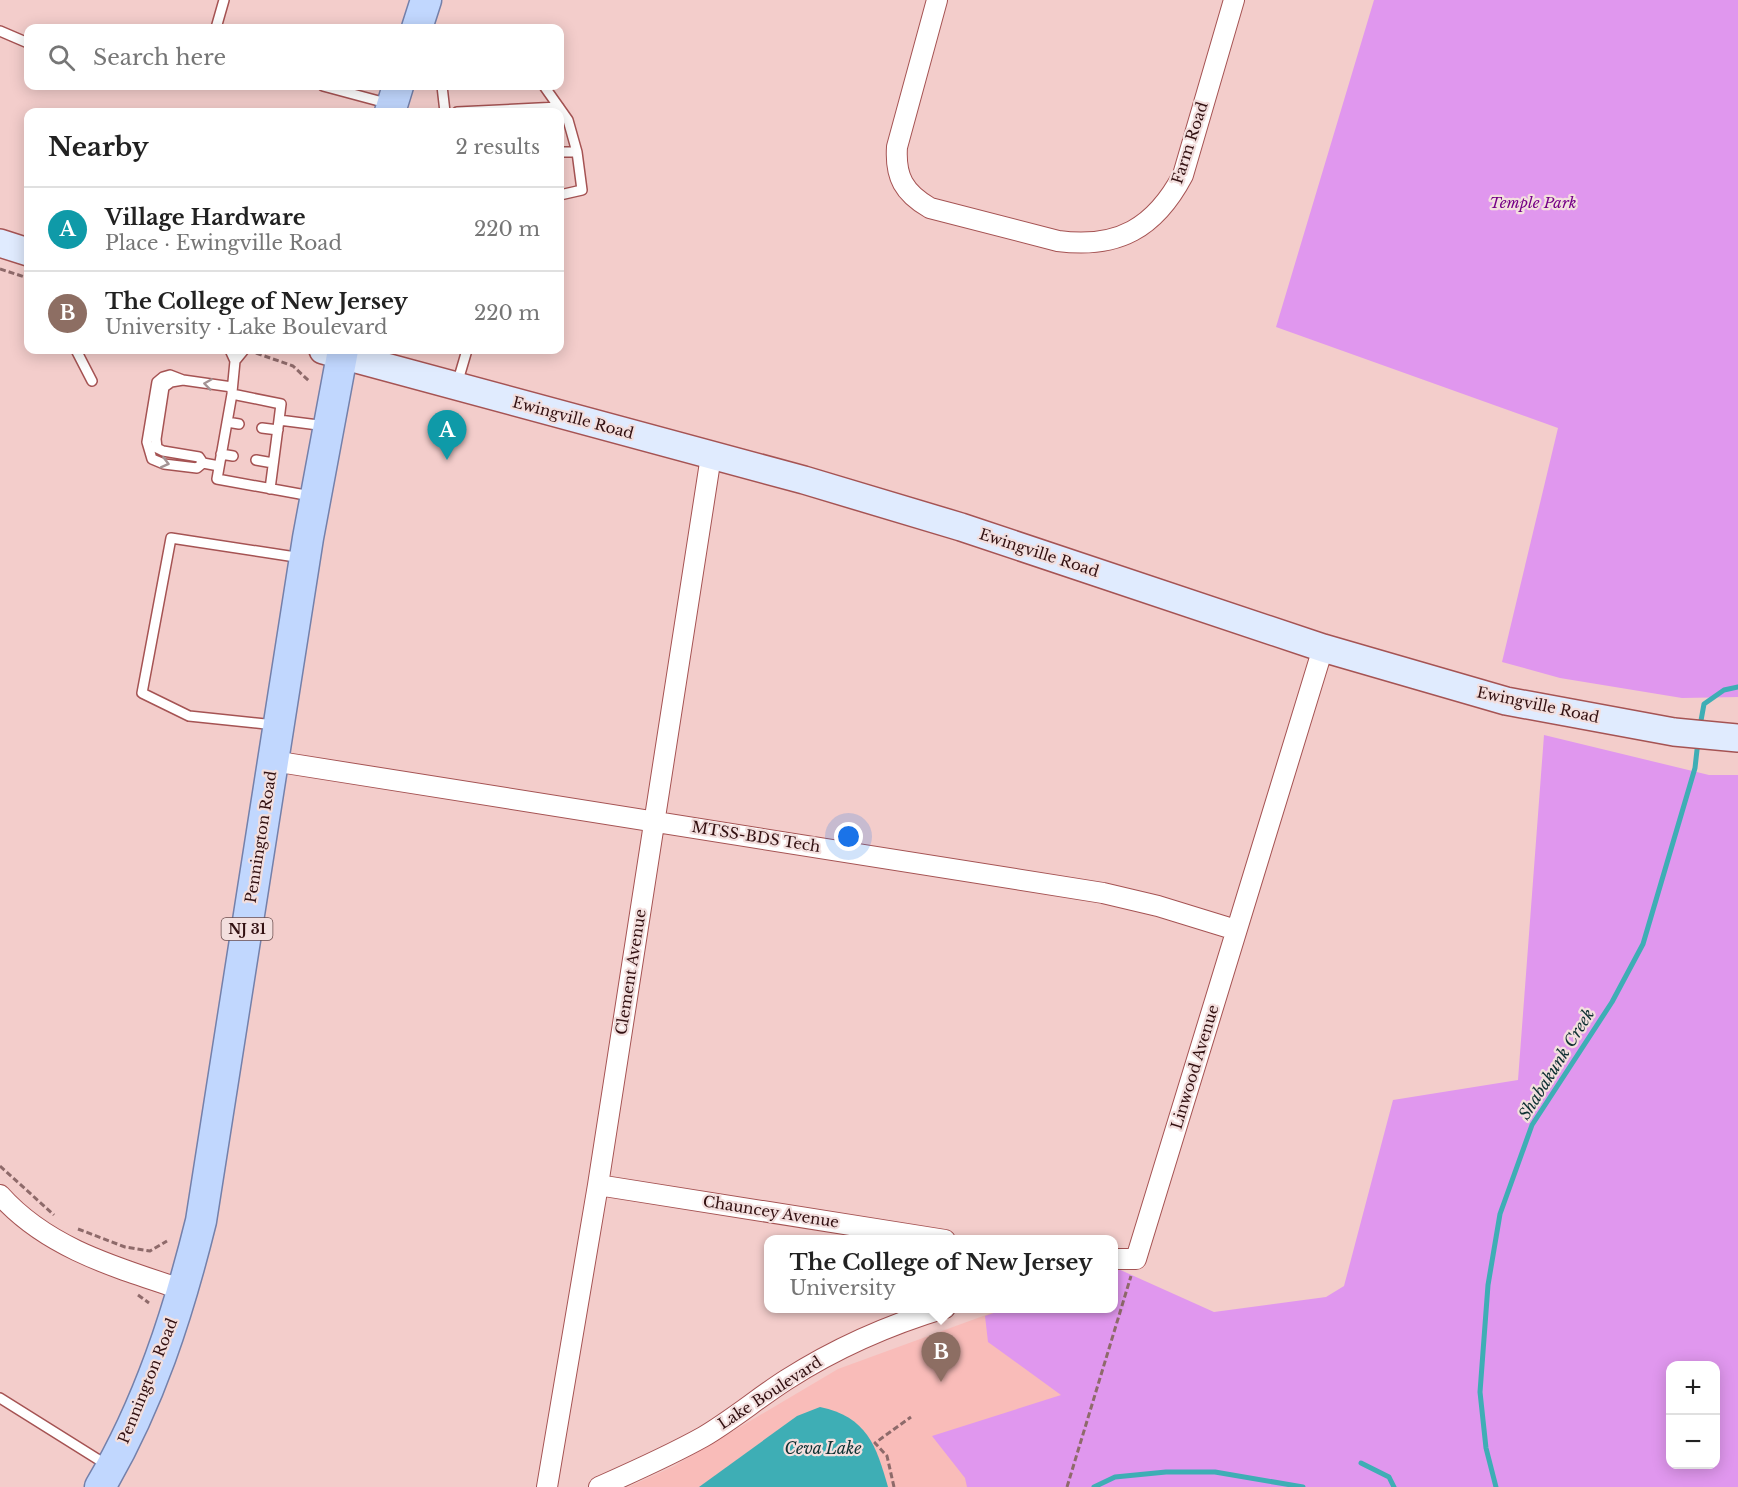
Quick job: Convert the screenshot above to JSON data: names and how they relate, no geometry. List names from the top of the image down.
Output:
{
  "streets": {
    "main road": ["Ewingville Road", "Pennington Road", "NJ 31"],
    "street": [
      "Farm Road",
      "MTSS-BDS Tech",
      "Clement Avenue",
      "Linwood Avenue",
      "Chauncey Avenue",
      "Lake Boulevard"
    ]
  },
  "crossings": [
    ["Ewingville Road", "Clement Avenue"],
    ["Ewingville Road", "Linwood Avenue"],
    ["Pennington Road", "MTSS-BDS Tech"],
    ["MTSS-BDS Tech", "Clement Avenue"],
    ["MTSS-BDS Tech", "Linwood Avenue"],
    ["Clement Avenue", "Chauncey Avenue"]
  ],
  "water": ["Shabakunk Creek", "Ceva Lake"],
  "parks": ["Temple Park"],
  "page": {
    "search": "Search here",
    "heading": ["Nearby", "2 results"],
    "list": [
      {
        "mark": "A",
        "name": "Village Hardware",
        "note": "Place · Ewingville Road",
        "value": "220 m"
      },
      {
        "mark": "B",
        "name": "The College of New Jersey",
        "note": "University · Lake Boulevard",
        "value": "220 m"
      }
    ],
    "pins": ["A", "B"],
    "popup": ["The College of New Jersey", "University"],
    "map_buttons": ["+", "−"]
  }
}
